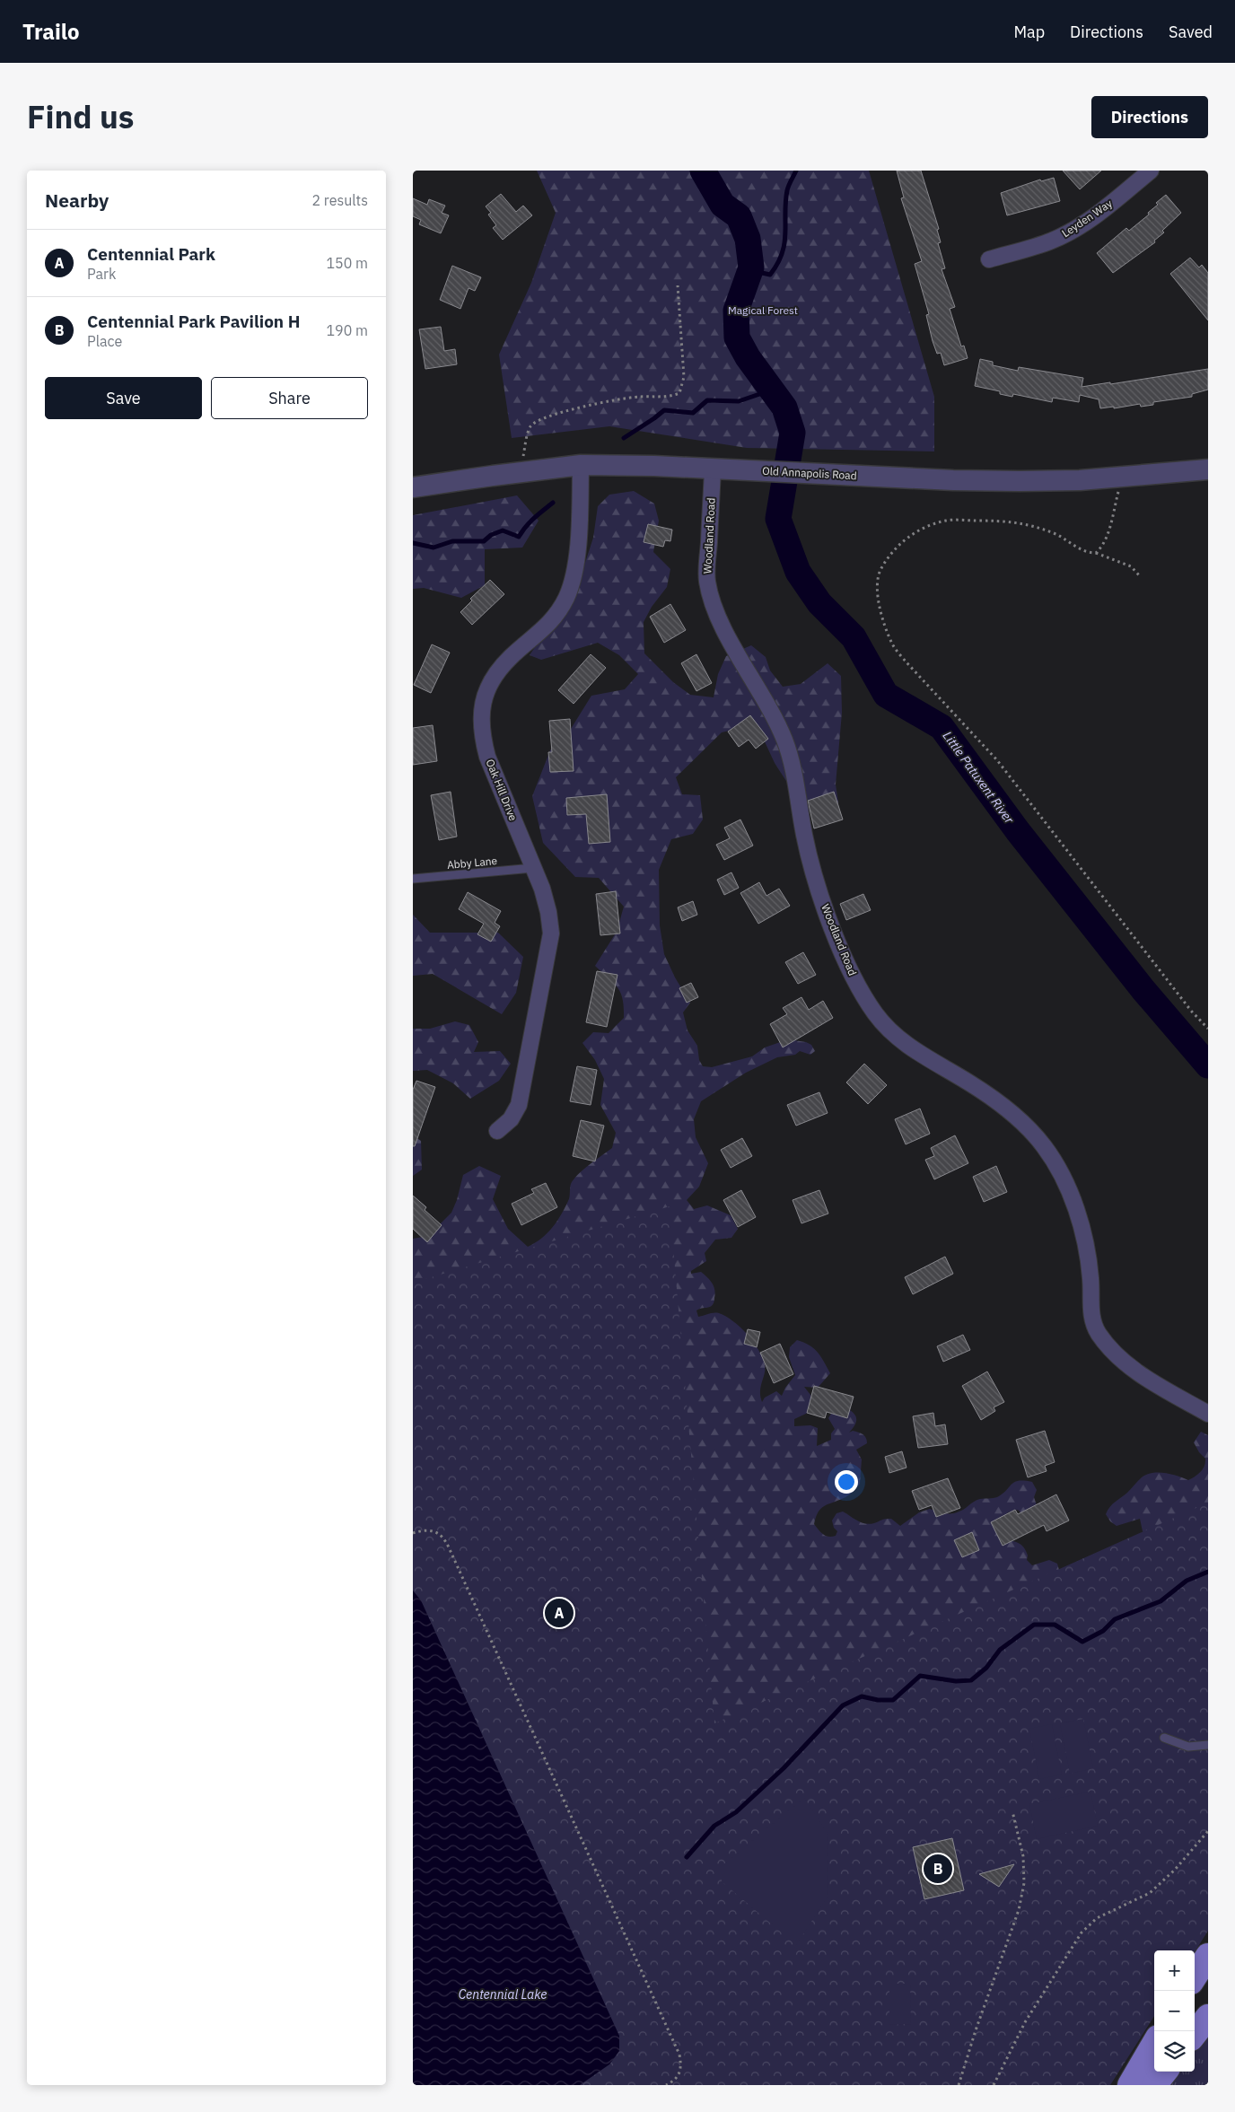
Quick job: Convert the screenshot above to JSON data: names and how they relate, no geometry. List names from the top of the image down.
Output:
{
  "streets": {
    "street": [
      "Leyden Way",
      "Old Annapolis Road",
      "Woodland Road",
      "Oak Hill Drive"
    ],
    "lane": ["Abby Lane"]
  },
  "crossings": [
    ["Old Annapolis Road", "Woodland Road"],
    ["Old Annapolis Road", "Oak Hill Drive"],
    ["Oak Hill Drive", "Abby Lane"]
  ],
  "water": ["Little Patuxent River", "Centennial Lake"],
  "parks": ["Magical Forest"],
  "page": {
    "header": "Trailo",
    "nav": ["Map", "Directions", "Saved"],
    "title": "Find us",
    "buttons": [
      "Directions",
      ["Save", "Share"]
    ],
    "heading": ["Nearby", "2 results"],
    "list": [
      {
        "mark": "A",
        "name": "Centennial Park",
        "note": "Park",
        "value": "150 m"
      },
      {
        "mark": "B",
        "name": "Centennial Park Pavilion H",
        "note": "Place",
        "value": "190 m"
      }
    ],
    "pins": ["A", "B"],
    "map_buttons": ["+", "−"]
  }
}
